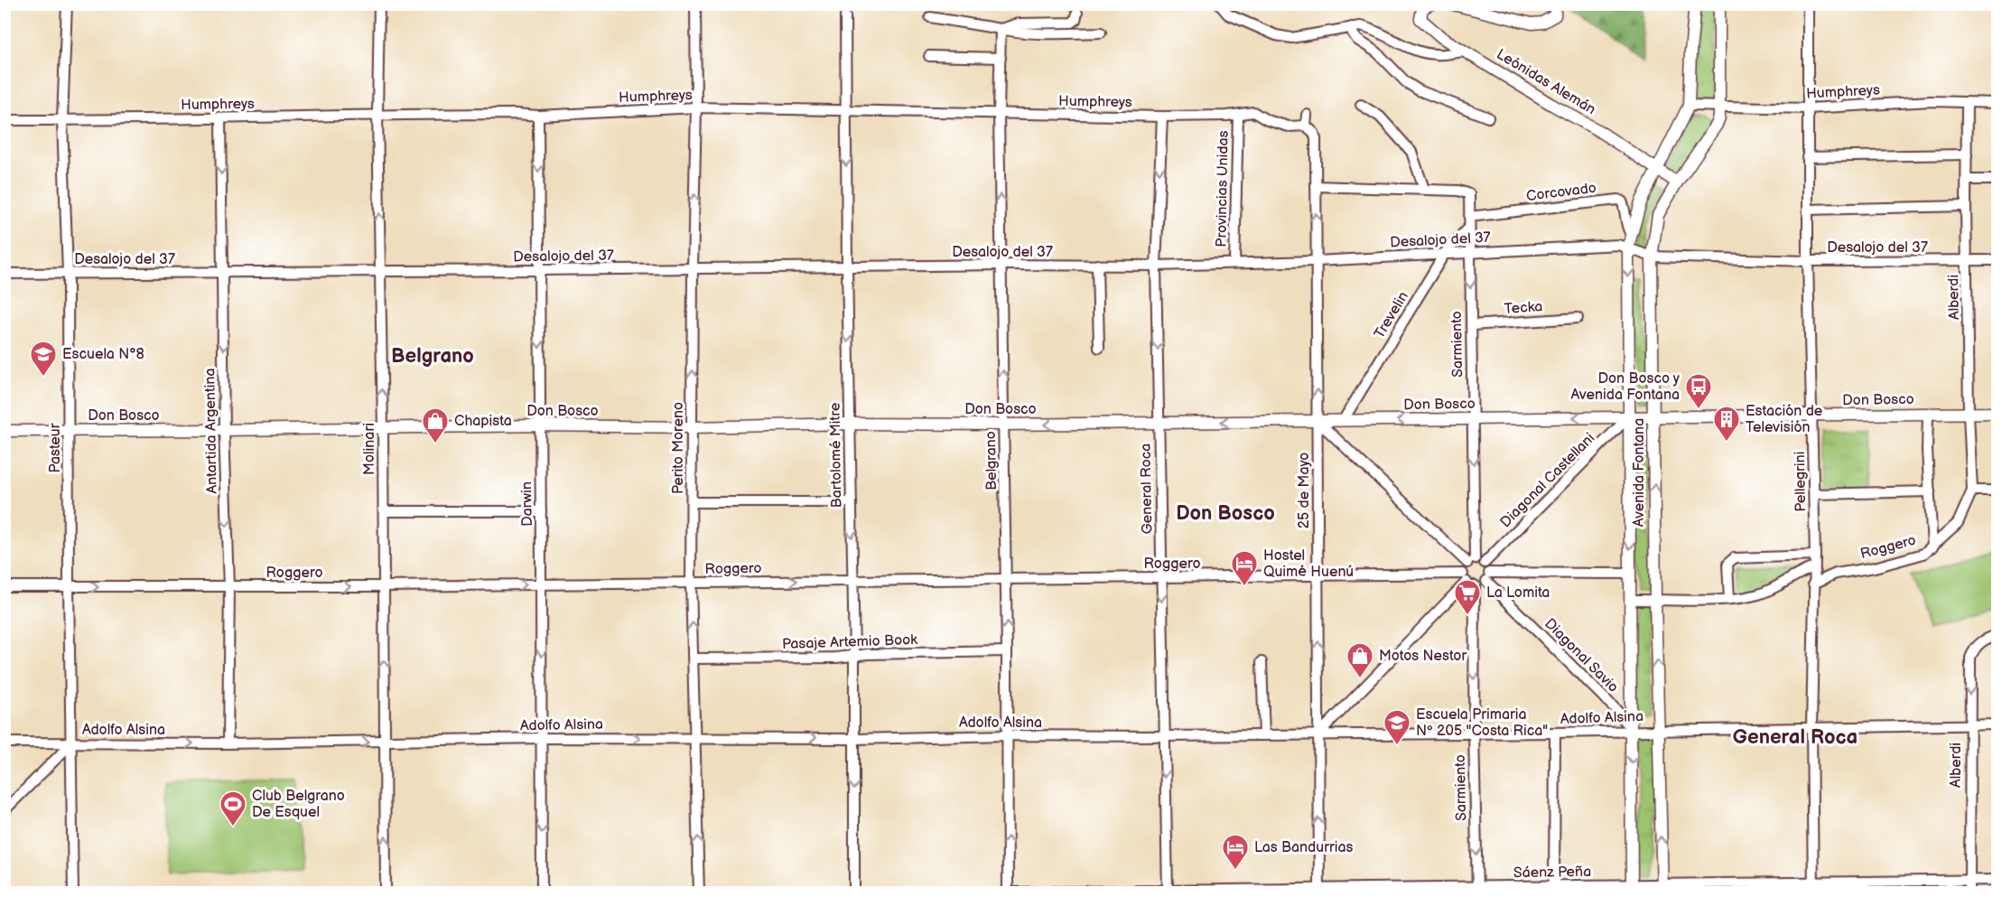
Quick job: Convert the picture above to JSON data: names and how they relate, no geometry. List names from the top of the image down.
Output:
{
  "streets": {
    "street": [
      "Leónidas Alemán",
      "Humphreys",
      "Provincias Unidas",
      "Corcovado",
      "Desalojo del 37",
      "Alberdi",
      "Tecka",
      "Trevelin",
      "Sarmiento",
      "Don Bosco",
      "Antartida Argentina",
      "Pasteur",
      "Perito Moreno",
      "Molinari",
      "Bartolomé Mitre",
      "Belgrano",
      "Avenida Fontana",
      "Diagonal Castellani",
      "Pellegrini",
      "General Roca",
      "25 de Mayo",
      "Darwin",
      "Roggero",
      "Pasaje Artemio Book",
      "Diagonal Savio",
      "Adolfo Alsina",
      "Sáenz Peña"
    ]
  },
  "crossings": [
    ["Leónidas Alemán", "Avenida Fontana"],
    ["Humphreys", "Provincias Unidas"],
    ["Humphreys", "Alberdi"],
    ["Humphreys", "Antartida Argentina"],
    ["Humphreys", "Pasteur"],
    ["Humphreys", "Perito Moreno"],
    ["Humphreys", "Molinari"],
    ["Humphreys", "Bartolomé Mitre"],
    ["Humphreys", "Belgrano"],
    ["Humphreys", "Avenida Fontana"],
    ["Humphreys", "Pellegrini"],
    ["Humphreys", "General Roca"],
    ["Humphreys", "25 de Mayo"],
    ["Humphreys", "Darwin"],
    ["Provincias Unidas", "Desalojo del 37"],
    ["Corcovado", "Trevelin"],
    ["Corcovado", "Sarmiento"],
    ["Corcovado", "Avenida Fontana"],
    ["Desalojo del 37", "Alberdi"],
    ["Desalojo del 37", "Trevelin"],
    ["Desalojo del 37", "Sarmiento"],
    ["Desalojo del 37", "Antartida Argentina"],
    ["Desalojo del 37", "Pasteur"],
    ["Desalojo del 37", "Perito Moreno"],
    ["Desalojo del 37", "Molinari"],
    ["Desalojo del 37", "Bartolomé Mitre"],
    ["Desalojo del 37", "Belgrano"],
    ["Desalojo del 37", "Avenida Fontana"],
    ["Desalojo del 37", "Pellegrini"],
    ["Desalojo del 37", "General Roca"],
    ["Desalojo del 37", "25 de Mayo"],
    ["Desalojo del 37", "Darwin"],
    ["Alberdi", "Don Bosco"],
    ["Alberdi", "Roggero"],
    ["Alberdi", "Adolfo Alsina"],
    ["Alberdi", "Sáenz Peña"],
    ["Tecka", "Sarmiento"],
    ["Trevelin", "Sarmiento"],
    ["Trevelin", "Don Bosco"],
    ["Sarmiento", "Don Bosco"],
    ["Sarmiento", "Roggero"],
    ["Sarmiento", "Adolfo Alsina"],
    ["Sarmiento", "Sáenz Peña"],
    ["Don Bosco", "Antartida Argentina"],
    ["Don Bosco", "Pasteur"],
    ["Don Bosco", "Perito Moreno"],
    ["Don Bosco", "Molinari"],
    ["Don Bosco", "Bartolomé Mitre"],
    ["Don Bosco", "Belgrano"],
    ["Don Bosco", "Avenida Fontana"],
    ["Don Bosco", "Diagonal Castellani"],
    ["Don Bosco", "Pellegrini"],
    ["Don Bosco", "General Roca"],
    ["Don Bosco", "25 de Mayo"],
    ["Don Bosco", "Darwin"],
    ["Antartida Argentina", "Roggero"],
    ["Antartida Argentina", "Adolfo Alsina"],
    ["Pasteur", "Roggero"],
    ["Pasteur", "Adolfo Alsina"],
    ["Perito Moreno", "Roggero"],
    ["Perito Moreno", "Pasaje Artemio Book"],
    ["Perito Moreno", "Adolfo Alsina"],
    ["Molinari", "Roggero"],
    ["Molinari", "Adolfo Alsina"],
    ["Bartolomé Mitre", "Roggero"],
    ["Bartolomé Mitre", "Pasaje Artemio Book"],
    ["Bartolomé Mitre", "Adolfo Alsina"],
    ["Belgrano", "Roggero"],
    ["Belgrano", "Pasaje Artemio Book"],
    ["Belgrano", "Adolfo Alsina"],
    ["Belgrano", "Sáenz Peña"],
    ["Avenida Fontana", "Diagonal Castellani"],
    ["Avenida Fontana", "Diagonal Savio"],
    ["Avenida Fontana", "Adolfo Alsina"],
    ["Avenida Fontana", "Sáenz Peña"],
    ["Pellegrini", "Roggero"],
    ["Pellegrini", "Adolfo Alsina"],
    ["Pellegrini", "Sáenz Peña"],
    ["General Roca", "Roggero"],
    ["General Roca", "Adolfo Alsina"],
    ["General Roca", "Sáenz Peña"],
    ["25 de Mayo", "Roggero"],
    ["25 de Mayo", "Adolfo Alsina"],
    ["25 de Mayo", "Sáenz Peña"],
    ["Darwin", "Roggero"],
    ["Darwin", "Adolfo Alsina"],
    ["Diagonal Savio", "Adolfo Alsina"]
  ],
  "one_way": [
    "Sarmiento",
    "Antartida Argentina",
    "Perito Moreno",
    "Molinari",
    "Bartolomé Mitre",
    "Belgrano",
    "General Roca",
    "25 de Mayo",
    "Darwin"
  ],
  "districts": ["Belgrano", "Don Bosco", "General Roca"],
  "places": {
    "school or university": ["Escuela N°8", "Escuela Primaria Nº 205 \"Costa Rica\""],
    "bus stop": ["Don Bosco y Avenida Fontana"],
    "building": ["Estación de Televisión"],
    "shop": ["Chapista", "Motos Nestor"],
    "hotel": ["Hostel Quimé Huenú", "Las Bandurrias"],
    "supermarket": ["La Lomita"],
    "sports": ["Club Belgrano De Esquel"]
  }
}
